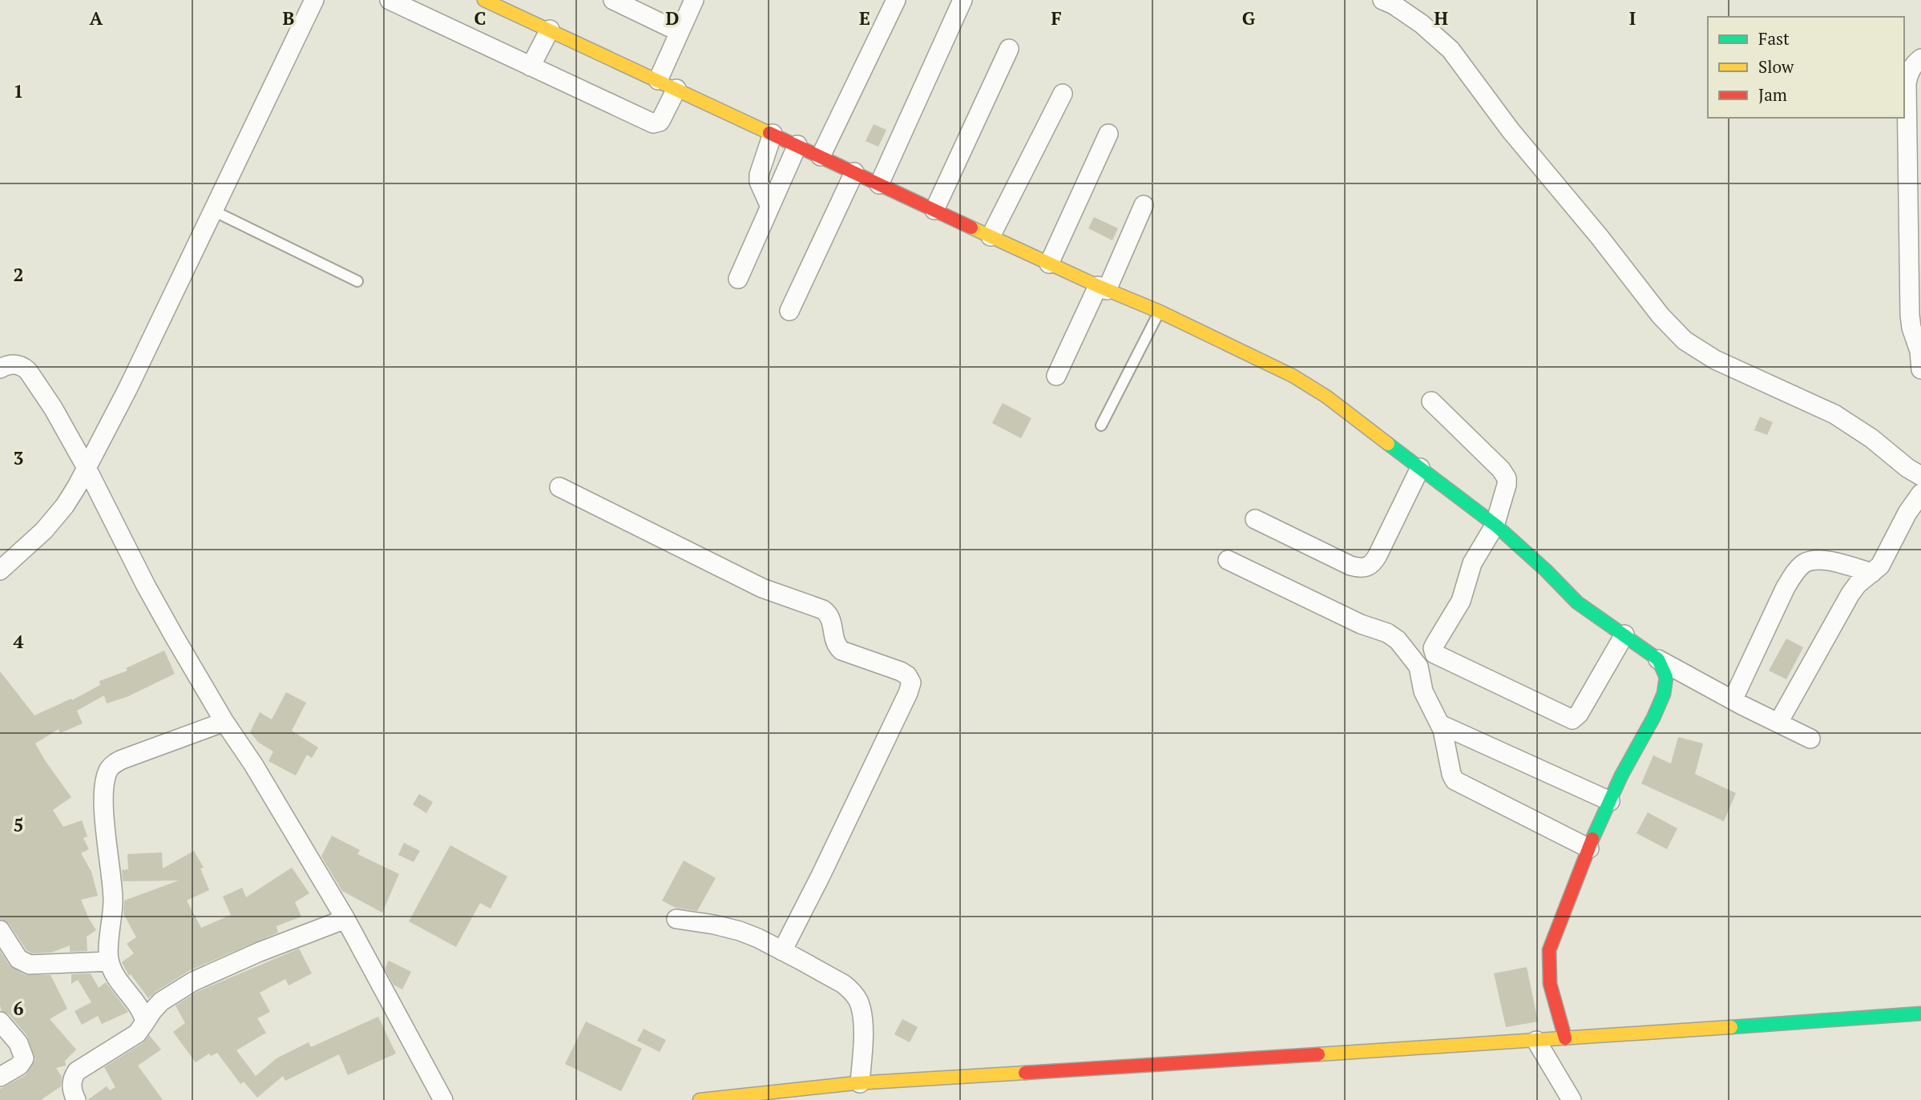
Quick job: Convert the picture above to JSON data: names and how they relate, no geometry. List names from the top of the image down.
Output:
{
  "legend": ["Fast", "Slow", "Jam"],
  "grid": {
    "columns": [
      "A",
      "B",
      "C",
      "D",
      "E",
      "F",
      "G",
      "H",
      "I"
    ],
    "rows": [
      "1",
      "2",
      "3",
      "4",
      "5",
      "6"
    ]
  }
}
